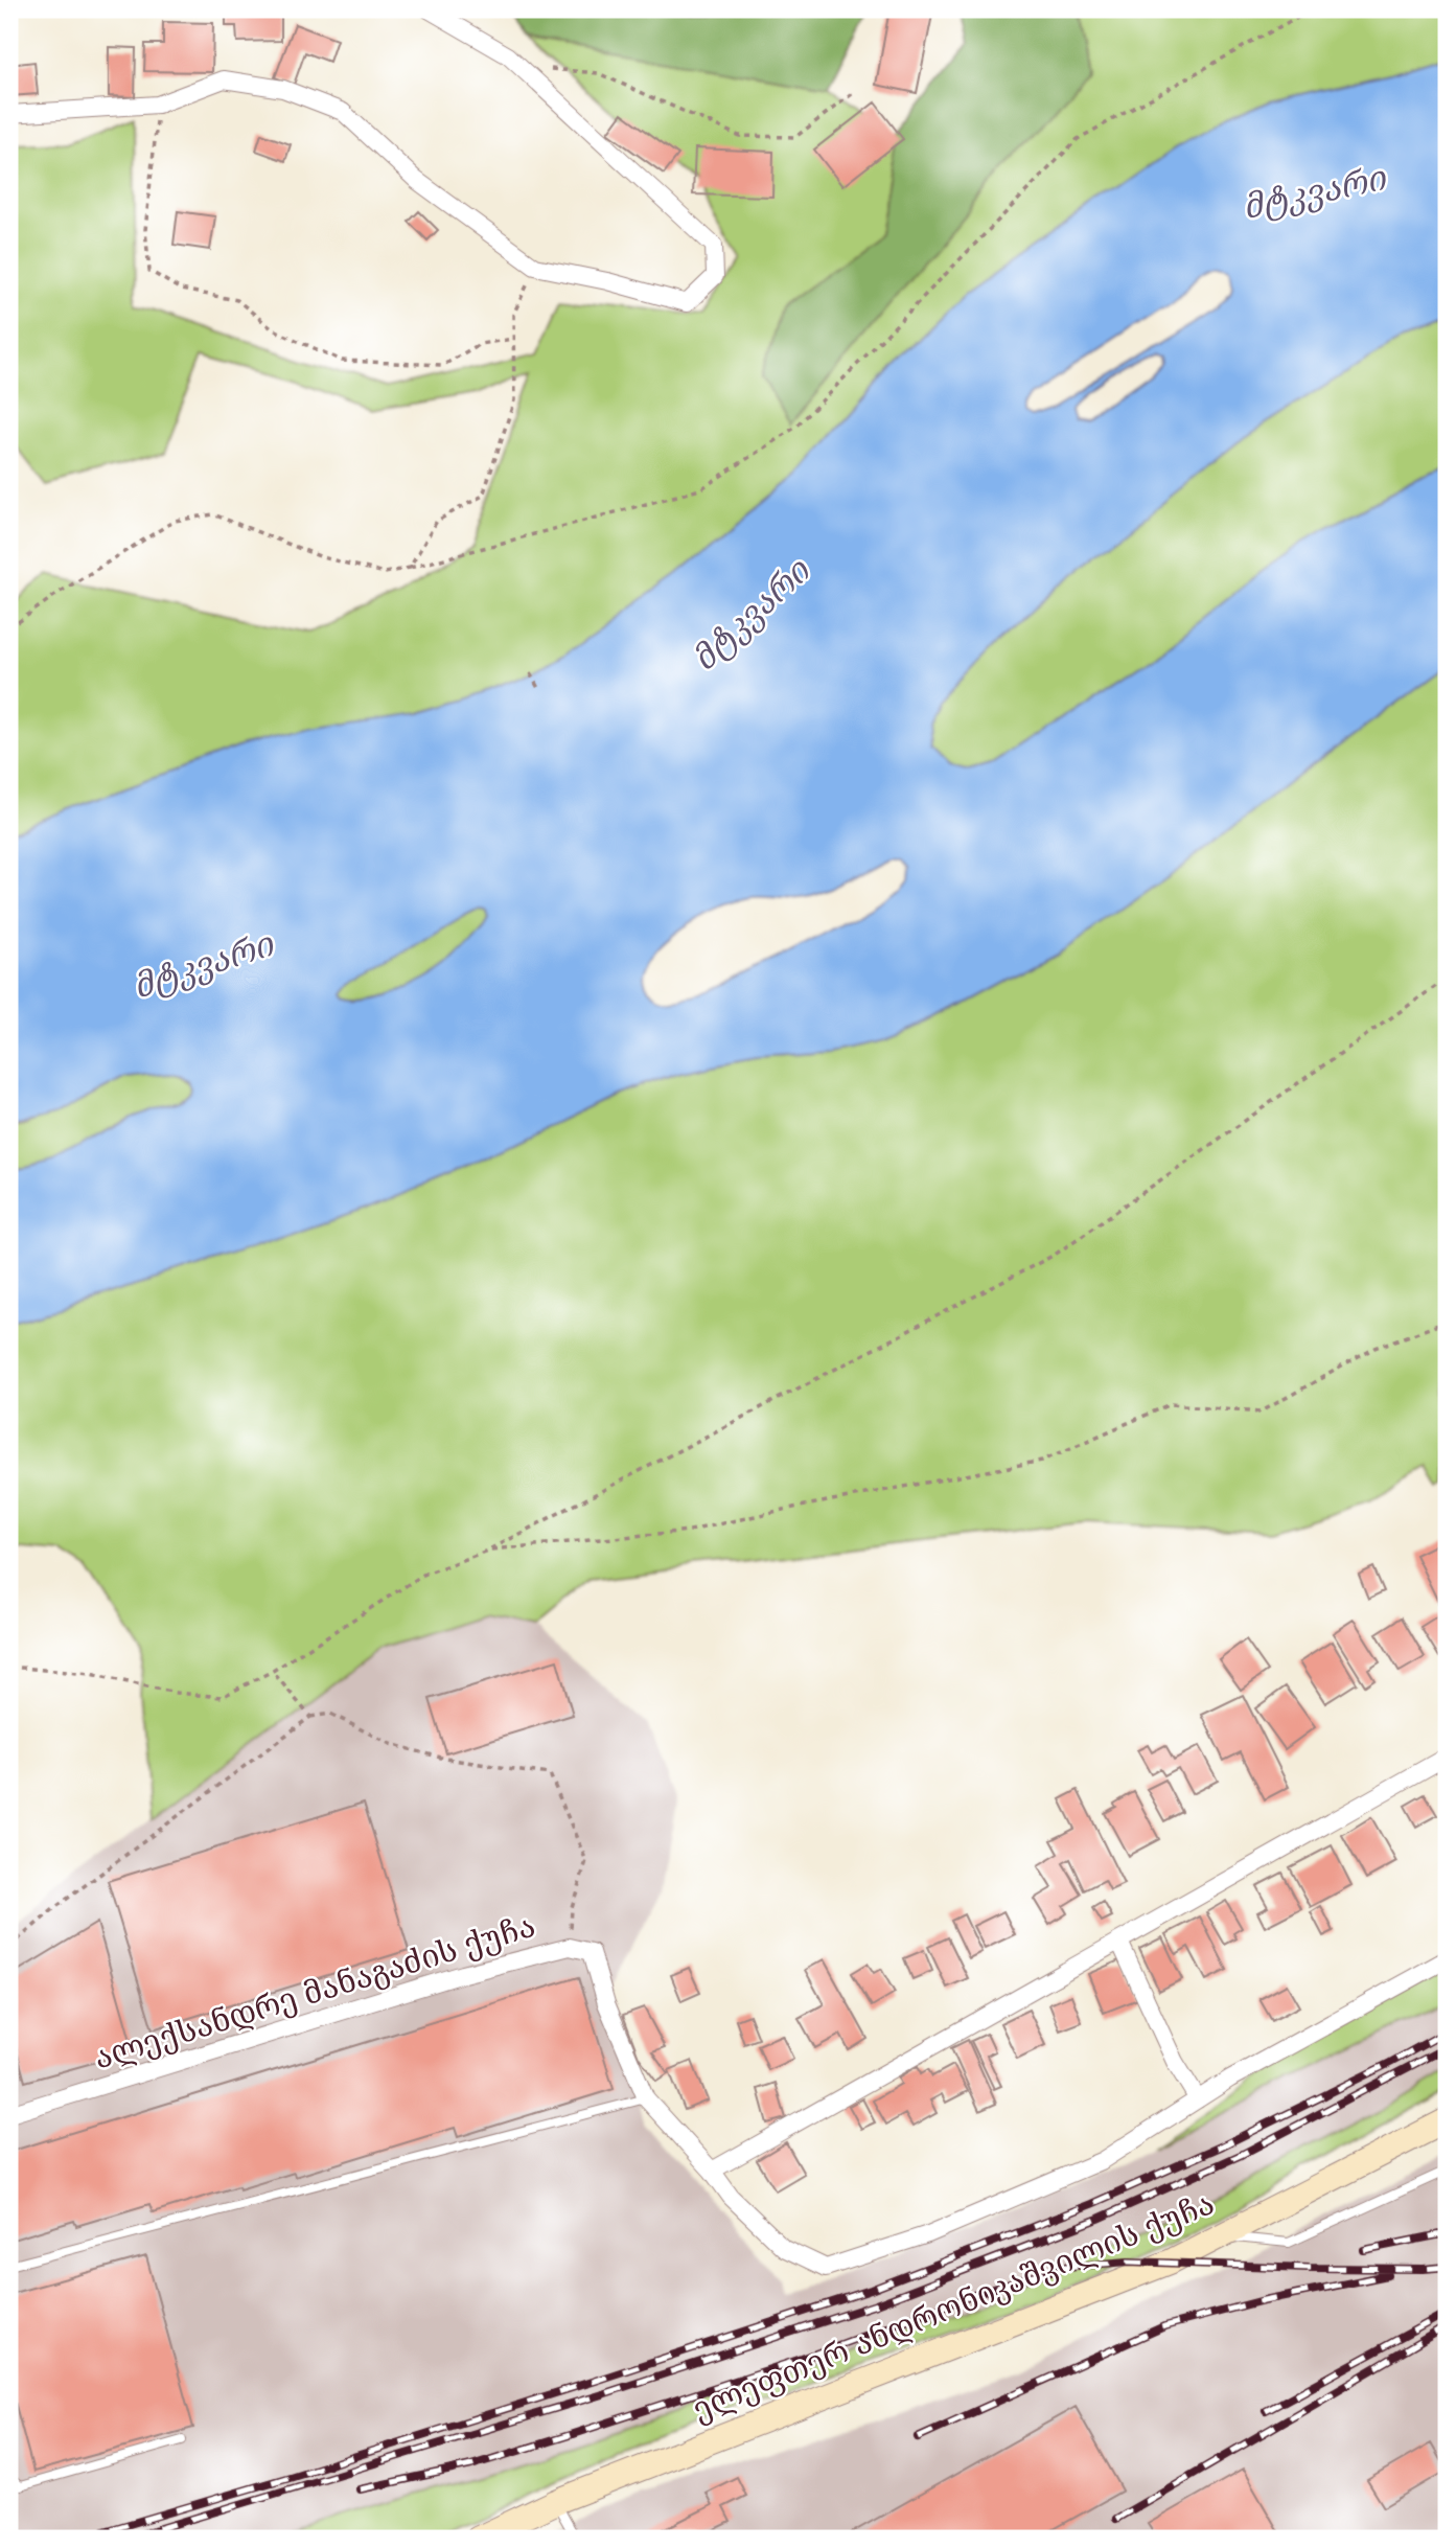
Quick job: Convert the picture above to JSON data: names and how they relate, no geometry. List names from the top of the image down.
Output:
{
  "streets": {
    "main road": ["ელეფთერ ანდრონიკაშვილის ქუჩა"],
    "street": ["ალექსანდრე მანაგაძის ქუჩა"]
  },
  "water": ["მტკვარი"]
}
